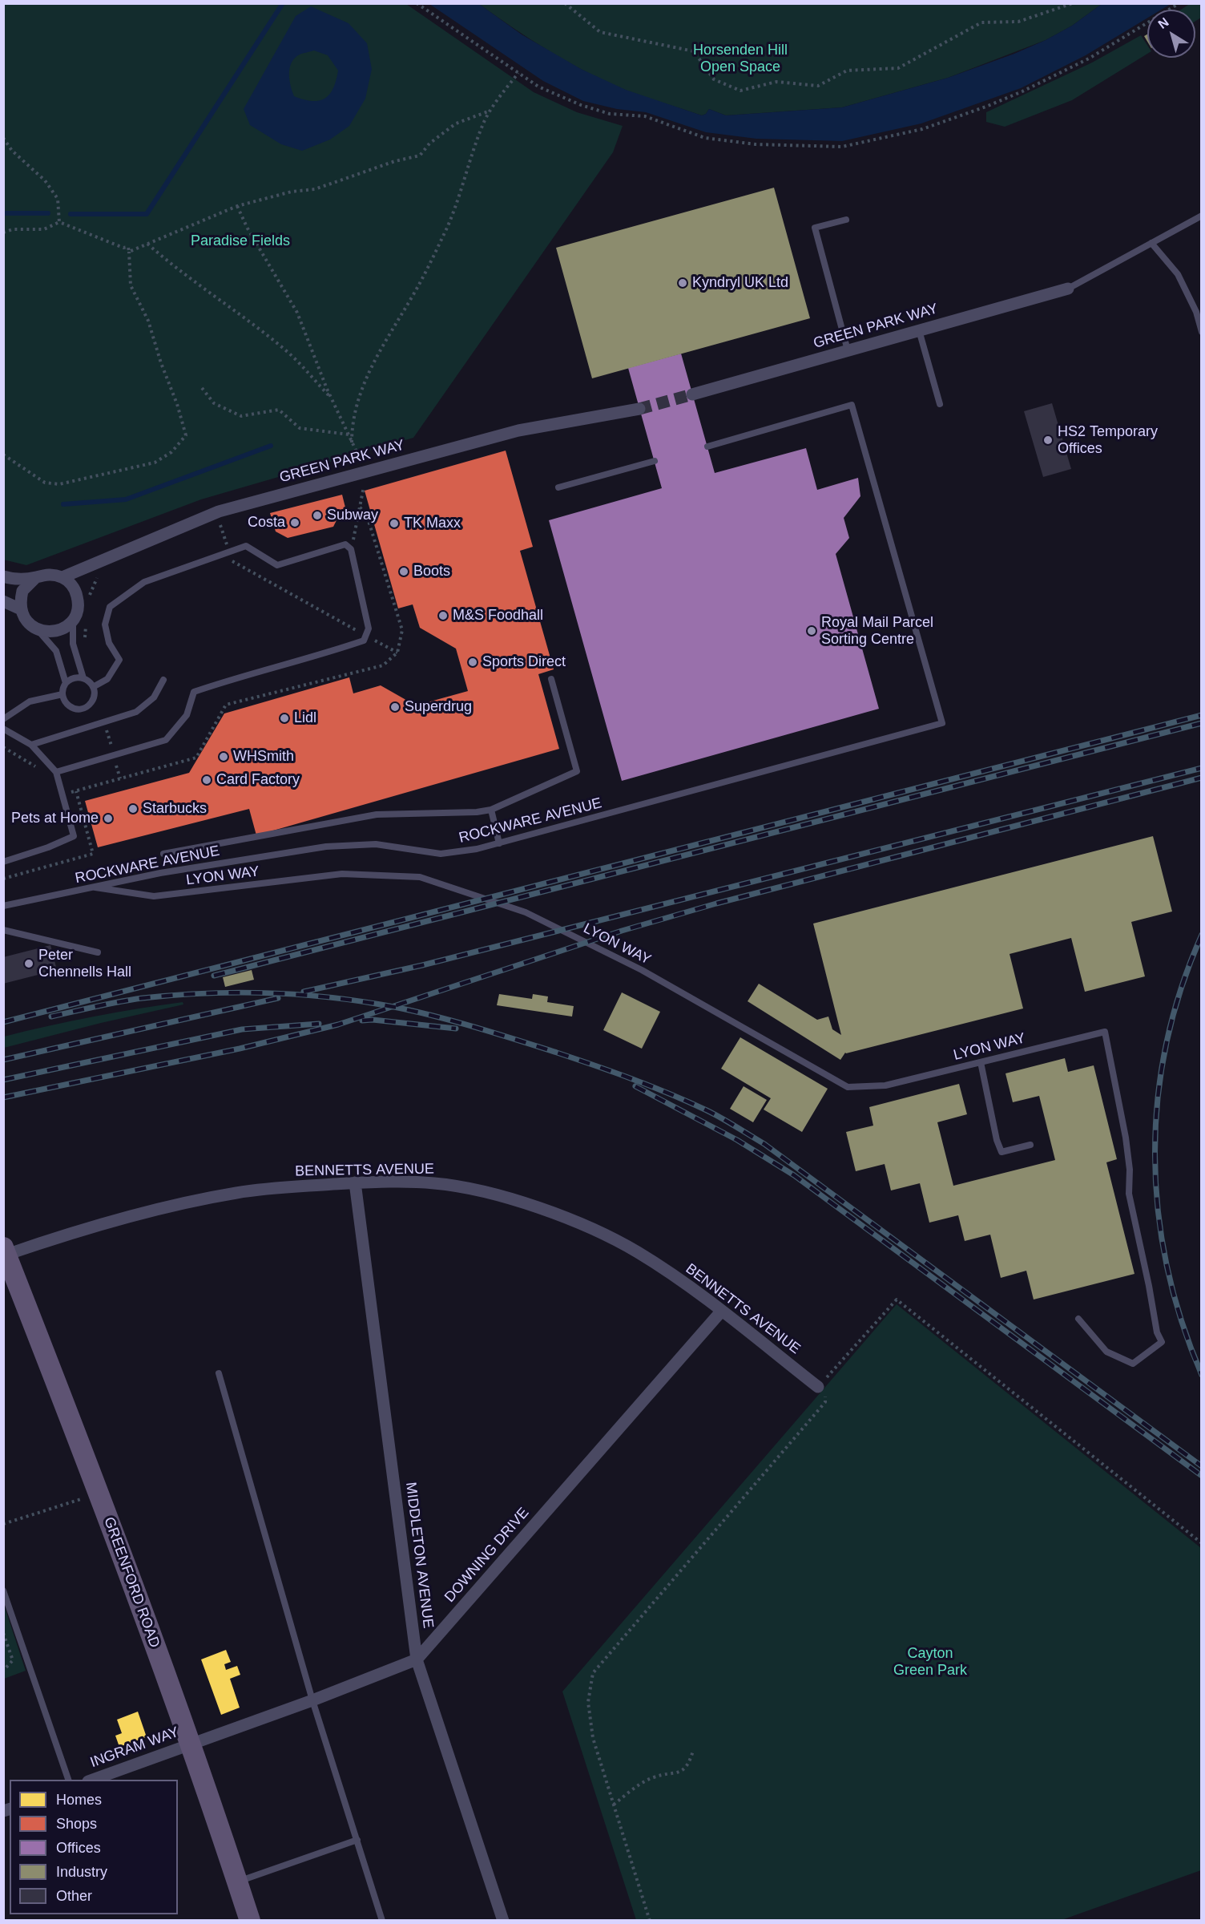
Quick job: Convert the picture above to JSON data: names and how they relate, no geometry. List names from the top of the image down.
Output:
{
  "streets": {
    "main road": ["GREENFORD ROAD"],
    "street": [
      "GREEN PARK WAY",
      "BENNETTS AVENUE",
      "MIDDLETON AVENUE",
      "DOWNING DRIVE",
      "INGRAM WAY"
    ],
    "lane": ["ROCKWARE AVENUE", "LYON WAY"]
  },
  "crossings": [
    ["ROCKWARE AVENUE", "LYON WAY"],
    ["BENNETTS AVENUE", "MIDDLETON AVENUE"],
    ["BENNETTS AVENUE", "DOWNING DRIVE"],
    ["BENNETTS AVENUE", "GREENFORD ROAD"],
    ["MIDDLETON AVENUE", "DOWNING DRIVE"],
    ["DOWNING DRIVE", "GREENFORD ROAD"],
    ["DOWNING DRIVE", "INGRAM WAY"],
    ["GREENFORD ROAD", "INGRAM WAY"]
  ],
  "parks": ["Horsenden Hill Open Space", "Paradise Fields", "Cayton Green Park"],
  "places": [
    "Kyndryl UK Ltd",
    "HS2 Temporary Offices",
    "Subway",
    "Costa",
    "TK Maxx",
    "Boots",
    "M&S Foodhall",
    "Royal Mail Parcel Sorting Centre",
    "Sports Direct",
    "Superdrug",
    "Lidl",
    "WHSmith",
    "Card Factory",
    "Starbucks",
    "Pets at Home",
    "Peter Chennells Hall"
  ],
  "legend": [
    "Homes",
    "Shops",
    "Offices",
    "Industry",
    "Other"
  ],
  "north": "top left"
}
